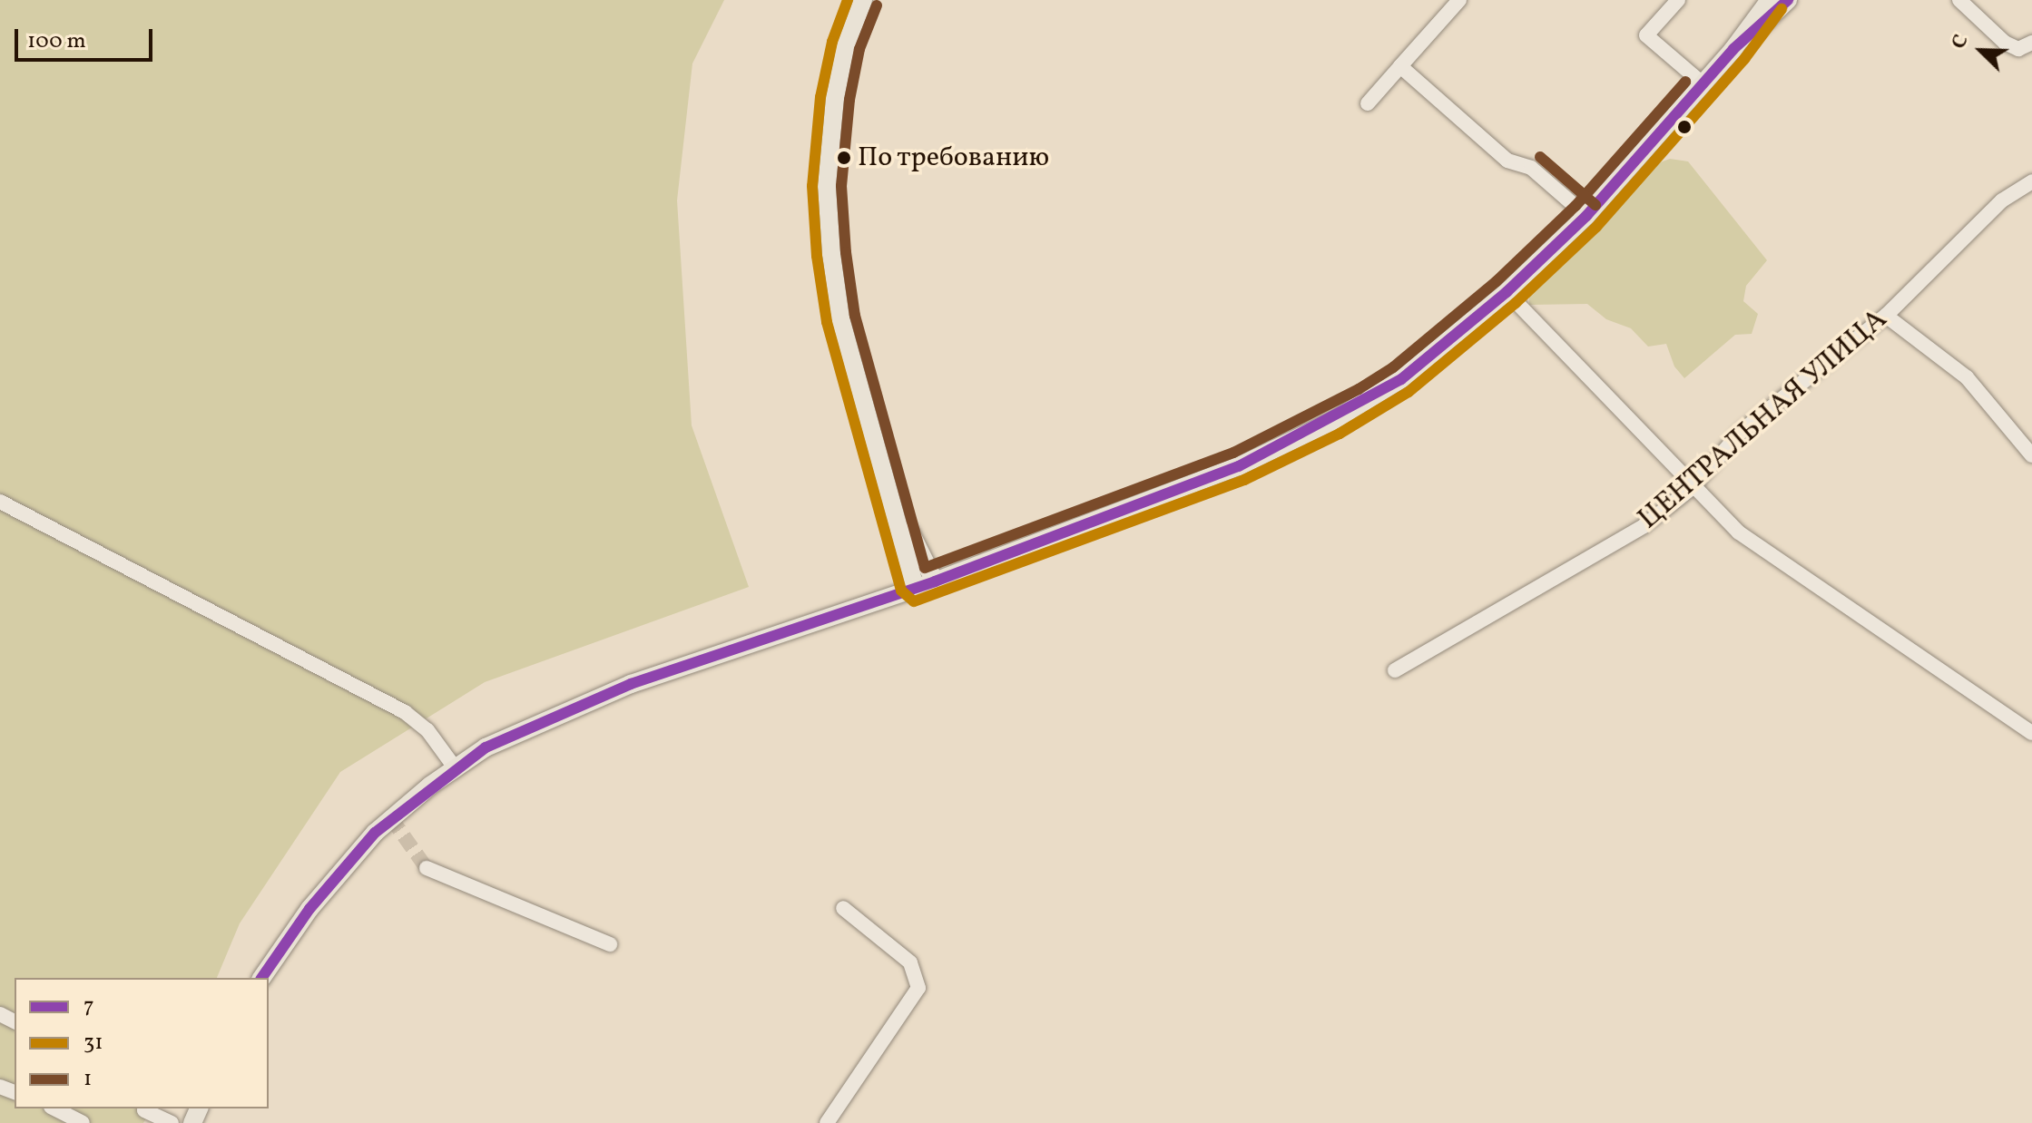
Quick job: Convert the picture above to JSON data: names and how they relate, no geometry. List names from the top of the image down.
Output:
{
  "streets": {
    "street": ["ЦЕНТРАЛЬНАЯ УЛИЦА"]
  },
  "places": ["По требованию"],
  "lines": ["transit line 7", "transit line 31", "transit line 1"],
  "legend": ["7", "31", "1"],
  "scale_bar": "100 m",
  "north": "top left"
}
